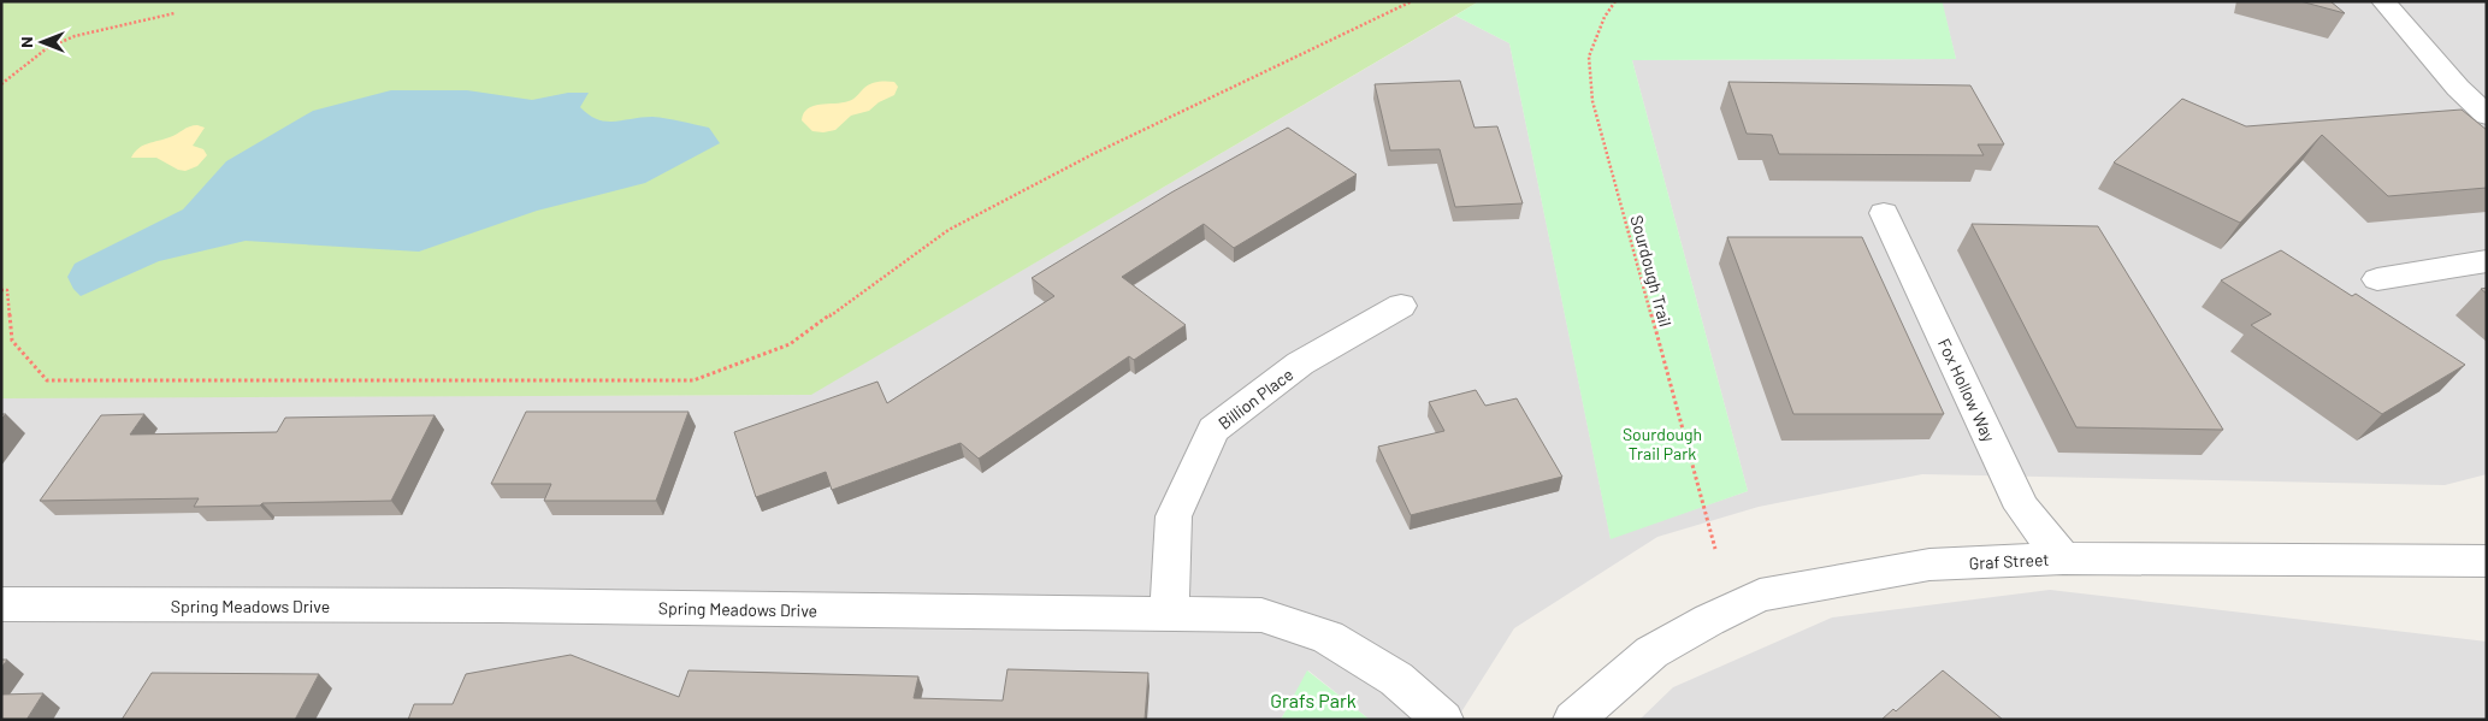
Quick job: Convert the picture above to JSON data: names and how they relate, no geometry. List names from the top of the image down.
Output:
{
  "streets": {
    "street": [
      "Fox Hollow Way",
      "Billion Place",
      "Graf Street",
      "Spring Meadows Drive"
    ],
    "path": ["Sourdough Trail"]
  },
  "crossings": [
    ["Fox Hollow Way", "Graf Street"],
    ["Billion Place", "Spring Meadows Drive"]
  ],
  "parks": ["Sourdough Trail Park", "Grafs Park"],
  "north": "left"
}
